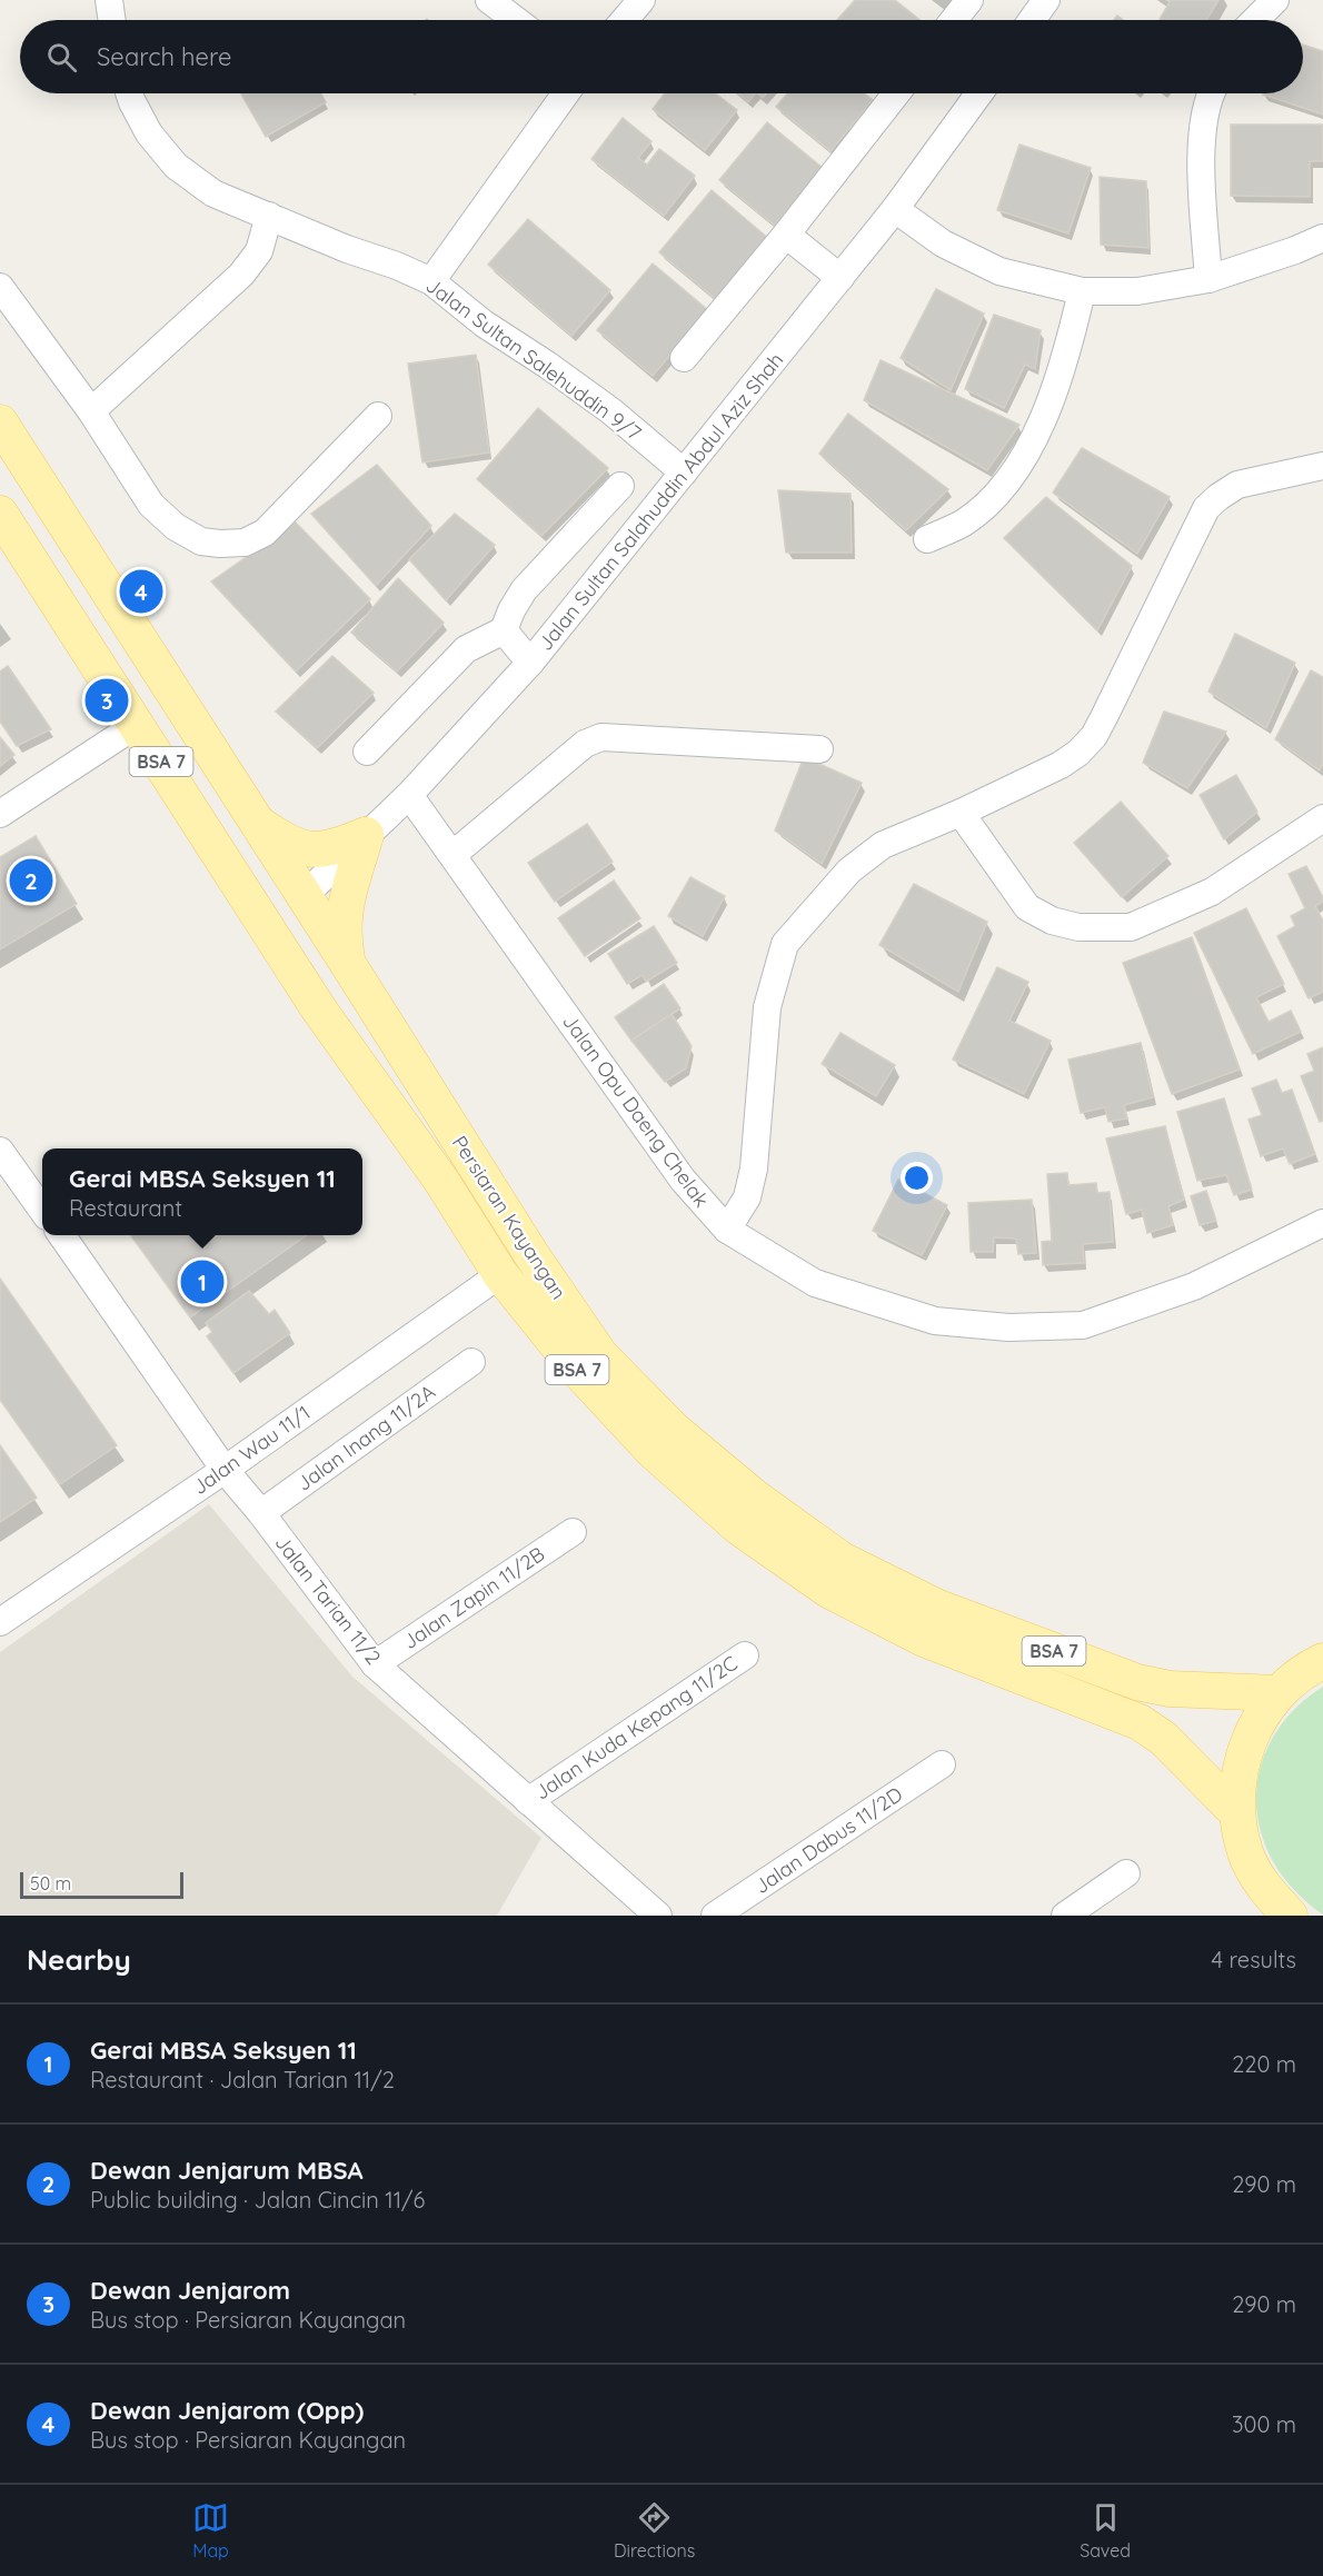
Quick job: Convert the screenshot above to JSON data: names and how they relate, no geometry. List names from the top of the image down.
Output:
{
  "streets": {
    "main road": ["BSA 7", "Persiaran Kayangan"],
    "street": [
      "Jalan Sultan Salehuddin 9/7",
      "Jalan Sultan Salahuddin Abdul Aziz Shah",
      "Jalan Opu Daeng Chelak",
      "Jalan Inang 11/2A",
      "Jalan Wau 11/1",
      "Jalan Zapin 11/2B",
      "Jalan Tarian 11/2",
      "Jalan Kuda Kepang 11/2C",
      "Jalan Dabus 11/2D"
    ]
  },
  "crossings": [
    ["Jalan Sultan Salehuddin 9/7", "Jalan Sultan Salahuddin Abdul Aziz Shah"],
    ["Jalan Sultan Salahuddin Abdul Aziz Shah", "Jalan Opu Daeng Chelak"],
    ["Jalan Sultan Salahuddin Abdul Aziz Shah", "Persiaran Kayangan"],
    ["Persiaran Kayangan", "Jalan Wau 11/1"],
    ["Jalan Inang 11/2A", "Jalan Tarian 11/2"],
    ["Jalan Wau 11/1", "Jalan Tarian 11/2"],
    ["Jalan Zapin 11/2B", "Jalan Tarian 11/2"],
    ["Jalan Tarian 11/2", "Jalan Kuda Kepang 11/2C"]
  ],
  "scale_bar": "50 m",
  "page": {
    "search": "Search here",
    "pins": [
      "4",
      "3",
      "2",
      "1"
    ],
    "popup": ["Gerai MBSA Seksyen 11", "Restaurant"],
    "scale": "50 m",
    "heading": ["Nearby", "4 results"],
    "list": [
      {
        "mark": "1",
        "name": "Gerai MBSA Seksyen 11",
        "note": "Restaurant · Jalan Tarian 11/2",
        "value": "220 m"
      },
      {
        "mark": "2",
        "name": "Dewan Jenjarum MBSA",
        "note": "Public building · Jalan Cincin 11/6",
        "value": "290 m"
      },
      {
        "mark": "3",
        "name": "Dewan Jenjarom",
        "note": "Bus stop · Persiaran Kayangan",
        "value": "290 m"
      },
      {
        "mark": "4",
        "name": "Dewan Jenjarom (Opp)",
        "note": "Bus stop · Persiaran Kayangan",
        "value": "300 m"
      }
    ],
    "nav": ["Map", "Directions", "Saved"]
  }
}
